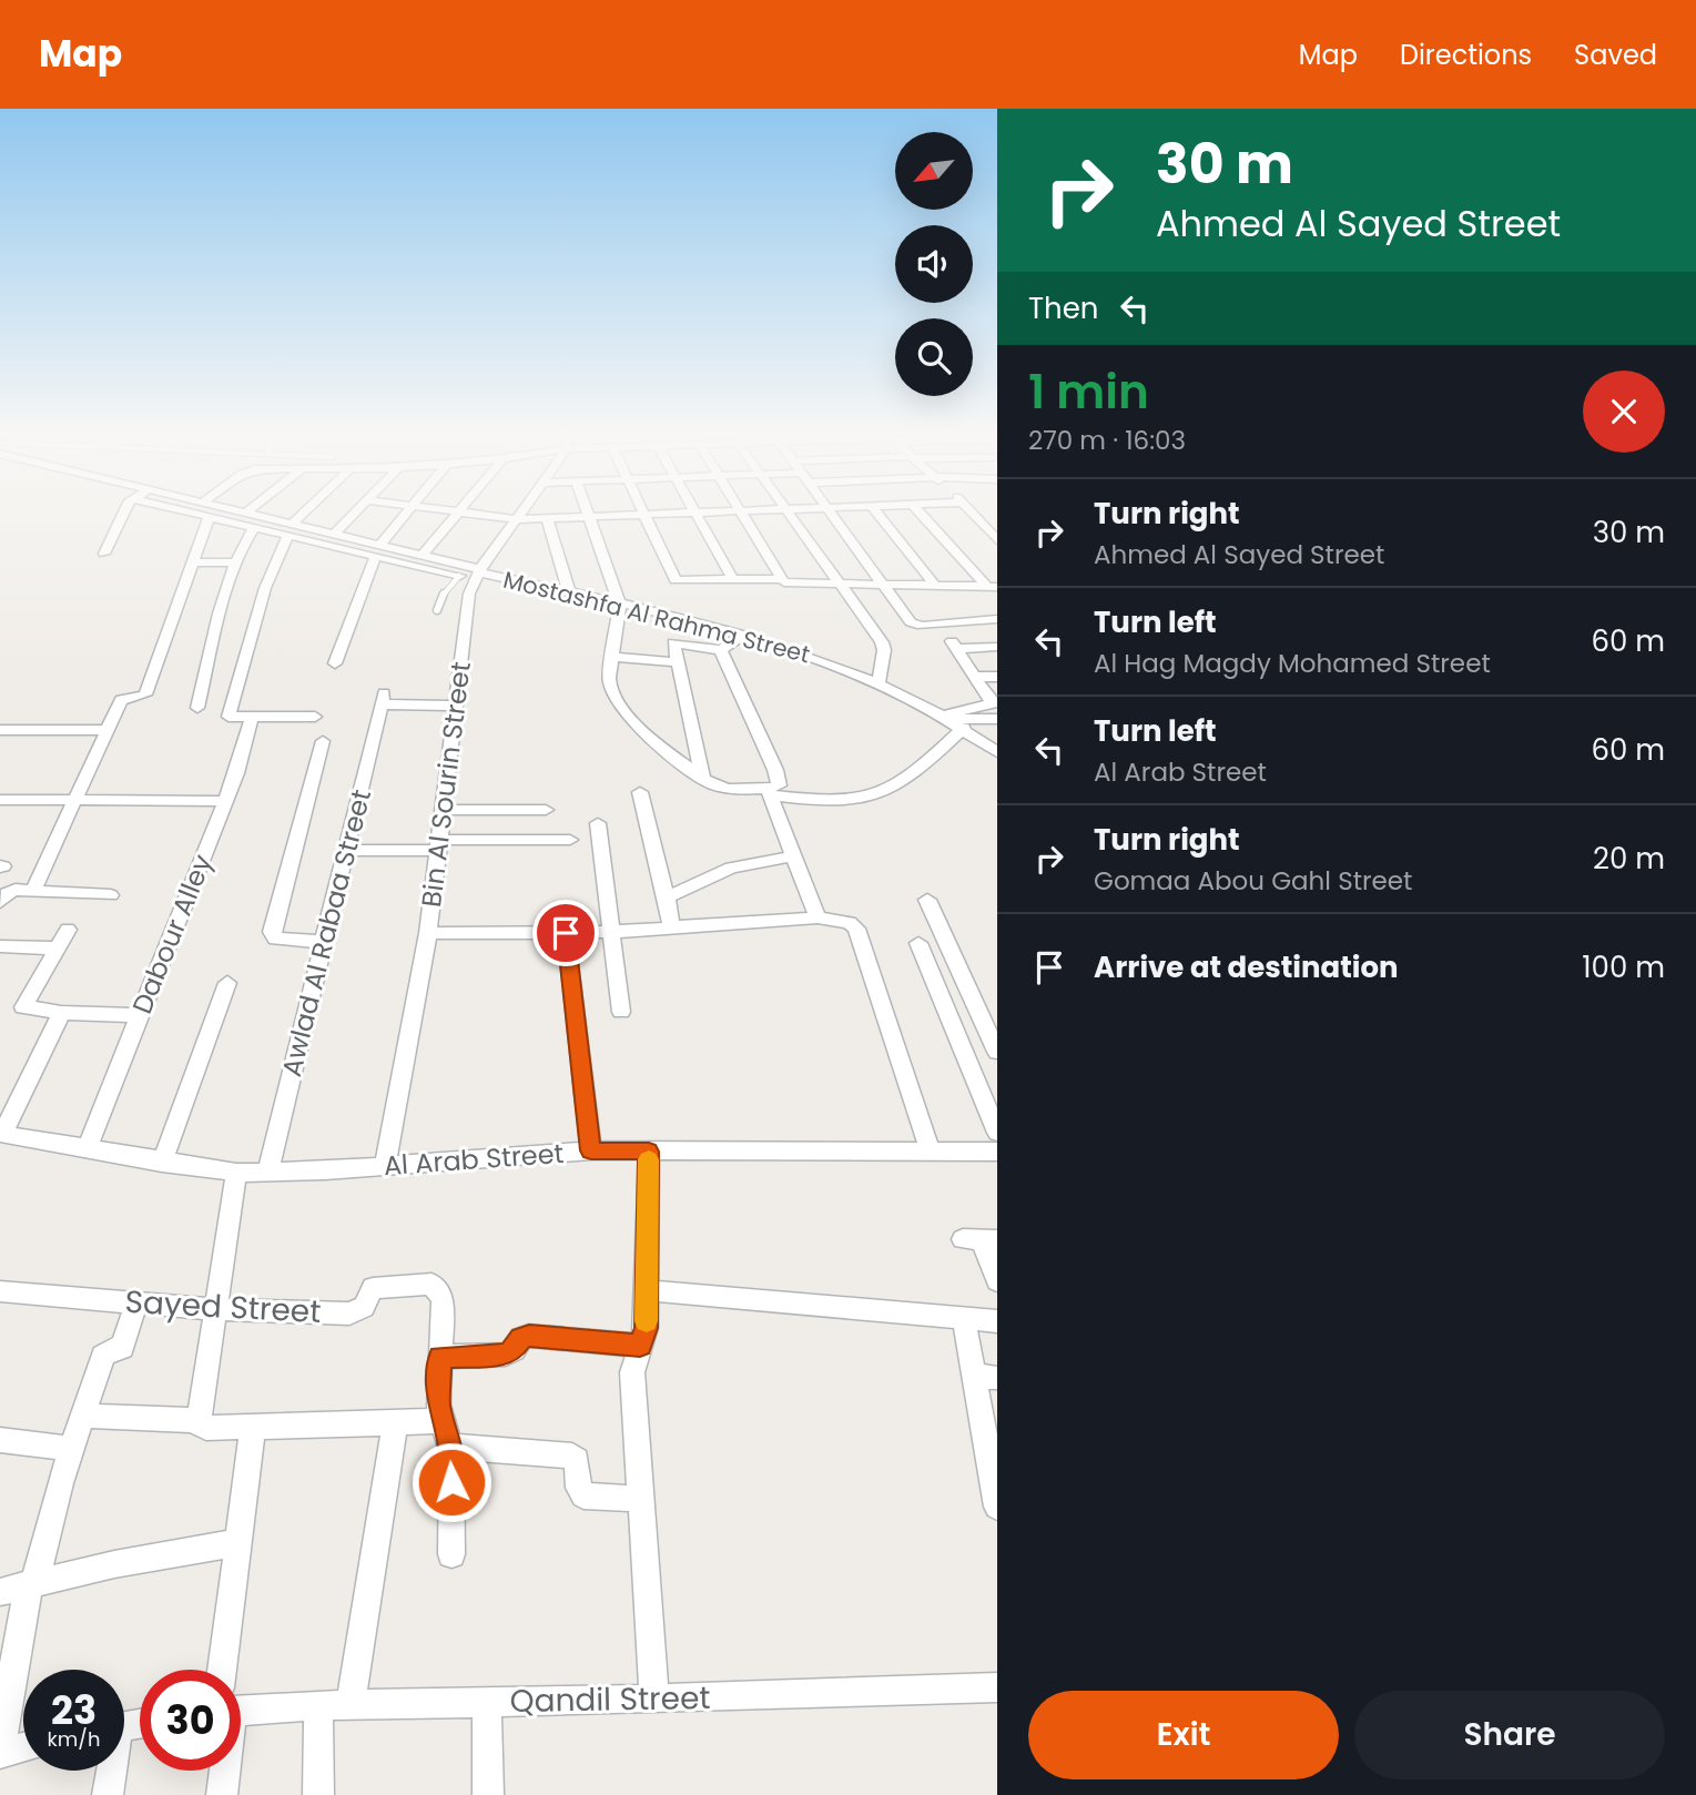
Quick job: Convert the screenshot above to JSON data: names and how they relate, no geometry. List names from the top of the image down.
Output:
{
  "streets": {
    "street": [
      "Mostashfa Al Rahma Street",
      "Bin Al Sourin Street",
      "Awlad Al Rabaa Street",
      "Dabour Alley",
      "Al Arab Street",
      "Sayed Street",
      "Qandil Street"
    ]
  },
  "crossings": [
    ["Mostashfa Al Rahma Street", "Bin Al Sourin Street"],
    ["Bin Al Sourin Street", "Awlad Al Rabaa Street"],
    ["Bin Al Sourin Street", "Al Arab Street"],
    ["Awlad Al Rabaa Street", "Al Arab Street"],
    ["Dabour Alley", "Al Arab Street"]
  ],
  "north": "bottom left",
  "page": {
    "header": "Map",
    "nav": ["Map", "Directions", "Saved"],
    "turn": ["30 m", "Ahmed Al Sayed Street"],
    "then": "Then",
    "heading": ["1 min", "270 m · 16:03"],
    "list": [
      {
        "name": "Turn right",
        "note": "Ahmed Al Sayed Street",
        "value": "30 m"
      },
      {
        "name": "Turn left",
        "note": "Al Hag Magdy Mohamed Street",
        "value": "60 m"
      },
      {
        "name": "Turn left",
        "note": "Al Arab Street",
        "value": "60 m"
      },
      {
        "name": "Turn right",
        "note": "Gomaa Abou Gahl Street",
        "value": "20 m"
      },
      {
        "name": "Arrive at destination",
        "value": "100 m"
      }
    ],
    "speed": "23 km/h",
    "limit": "30",
    "buttons": ["Exit", "Share"]
  }
}
